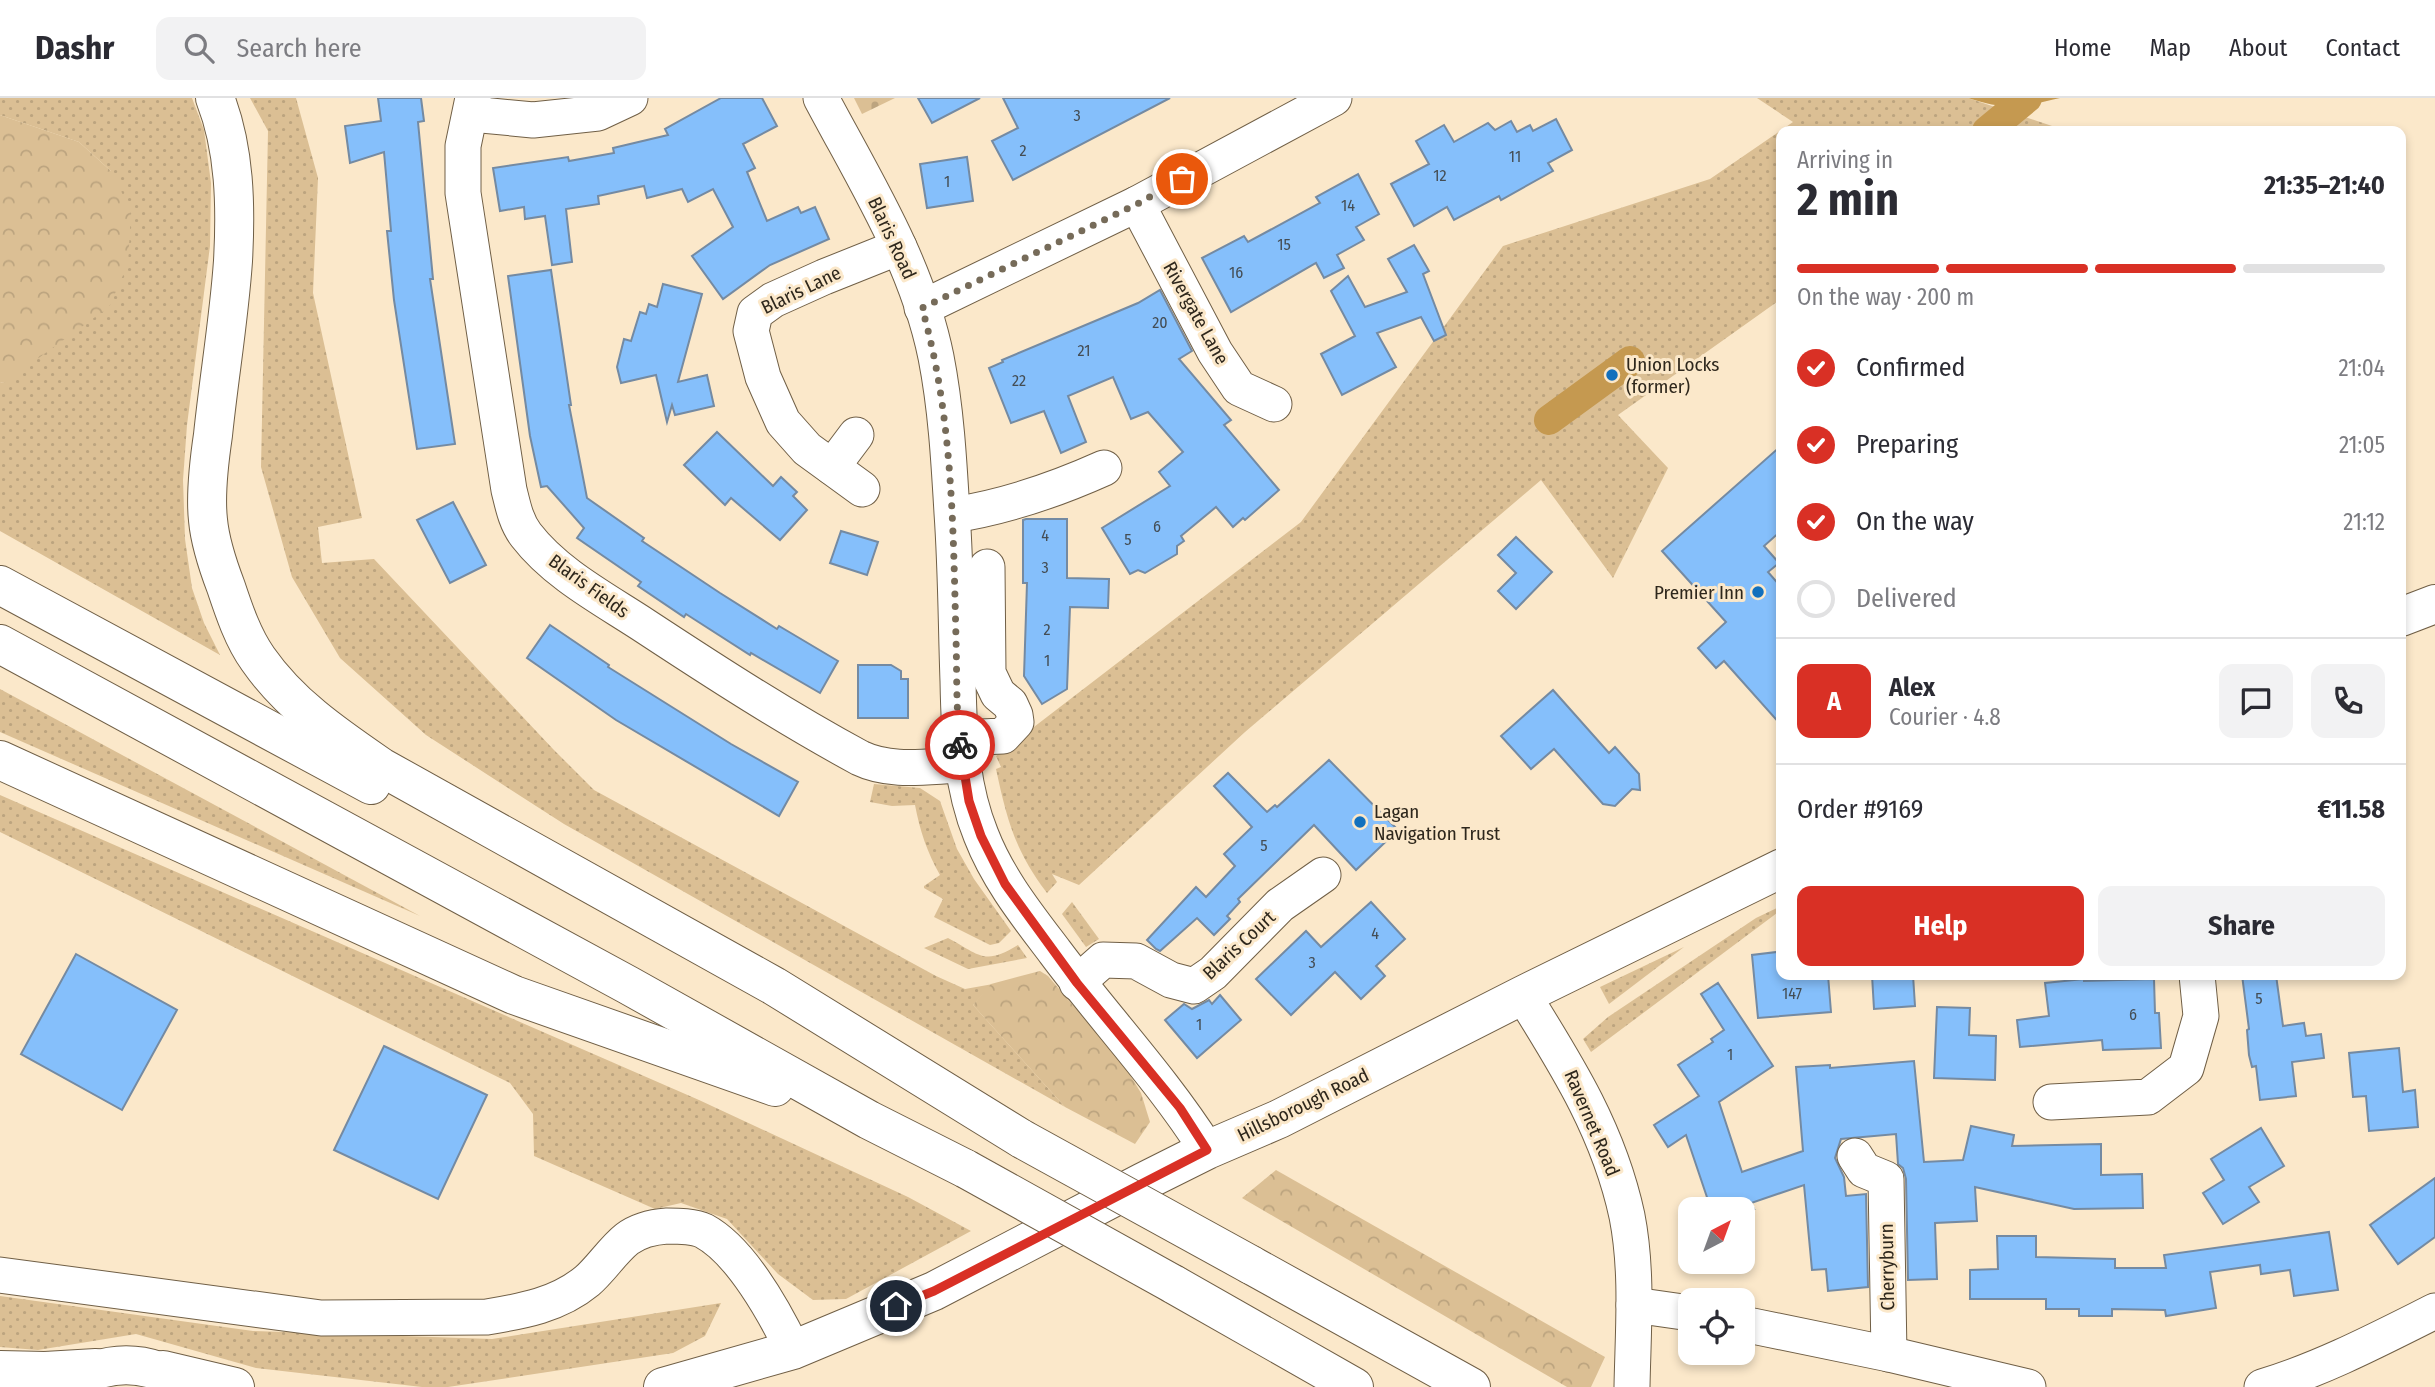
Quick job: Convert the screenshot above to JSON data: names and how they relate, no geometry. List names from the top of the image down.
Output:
{
  "streets": {
    "highway": ["Hillsborough Road"],
    "street": [
      "Blaris Road",
      "Blaris Lane",
      "Rivergate Lane",
      "Blaris Fields",
      "Blaris Court",
      "Ravernet Road",
      "Cherryburn"
    ]
  },
  "crossings": [
    ["Blaris Road", "Blaris Lane"],
    ["Blaris Road", "Blaris Fields"],
    ["Blaris Road", "Blaris Court"],
    ["Blaris Road", "Hillsborough Road"],
    ["Hillsborough Road", "Ravernet Road"]
  ],
  "places": ["Union Locks (former)", "Premier Inn", "Lagan Navigation Trust"],
  "house_numbers": [
    "3",
    "2",
    "11",
    "12",
    "1",
    "14",
    "15",
    "16",
    "20",
    "21",
    "22",
    "6",
    "4",
    "5",
    "3",
    "2",
    "1",
    "5",
    "4",
    "3",
    "147",
    "5",
    "6",
    "1",
    "1"
  ],
  "north": "top right",
  "page": {
    "header": "Dashr",
    "search": "Search here",
    "nav": [
      "Home",
      "Map",
      "About",
      "Contact"
    ],
    "heading": ["2 min", "Arriving in", "21:35–21:40"],
    "panel": [
      "Alex",
      "Courier · 4.8",
      "Order #9169",
      "€11.58"
    ],
    "bar": "On the way · 200 m",
    "list": [
      ["Confirmed", "21:04"],
      ["Preparing", "21:05"],
      ["On the way", "21:12"],
      "Delivered"
    ],
    "round": "A",
    "buttons": ["Help", "Share"]
  }
}
